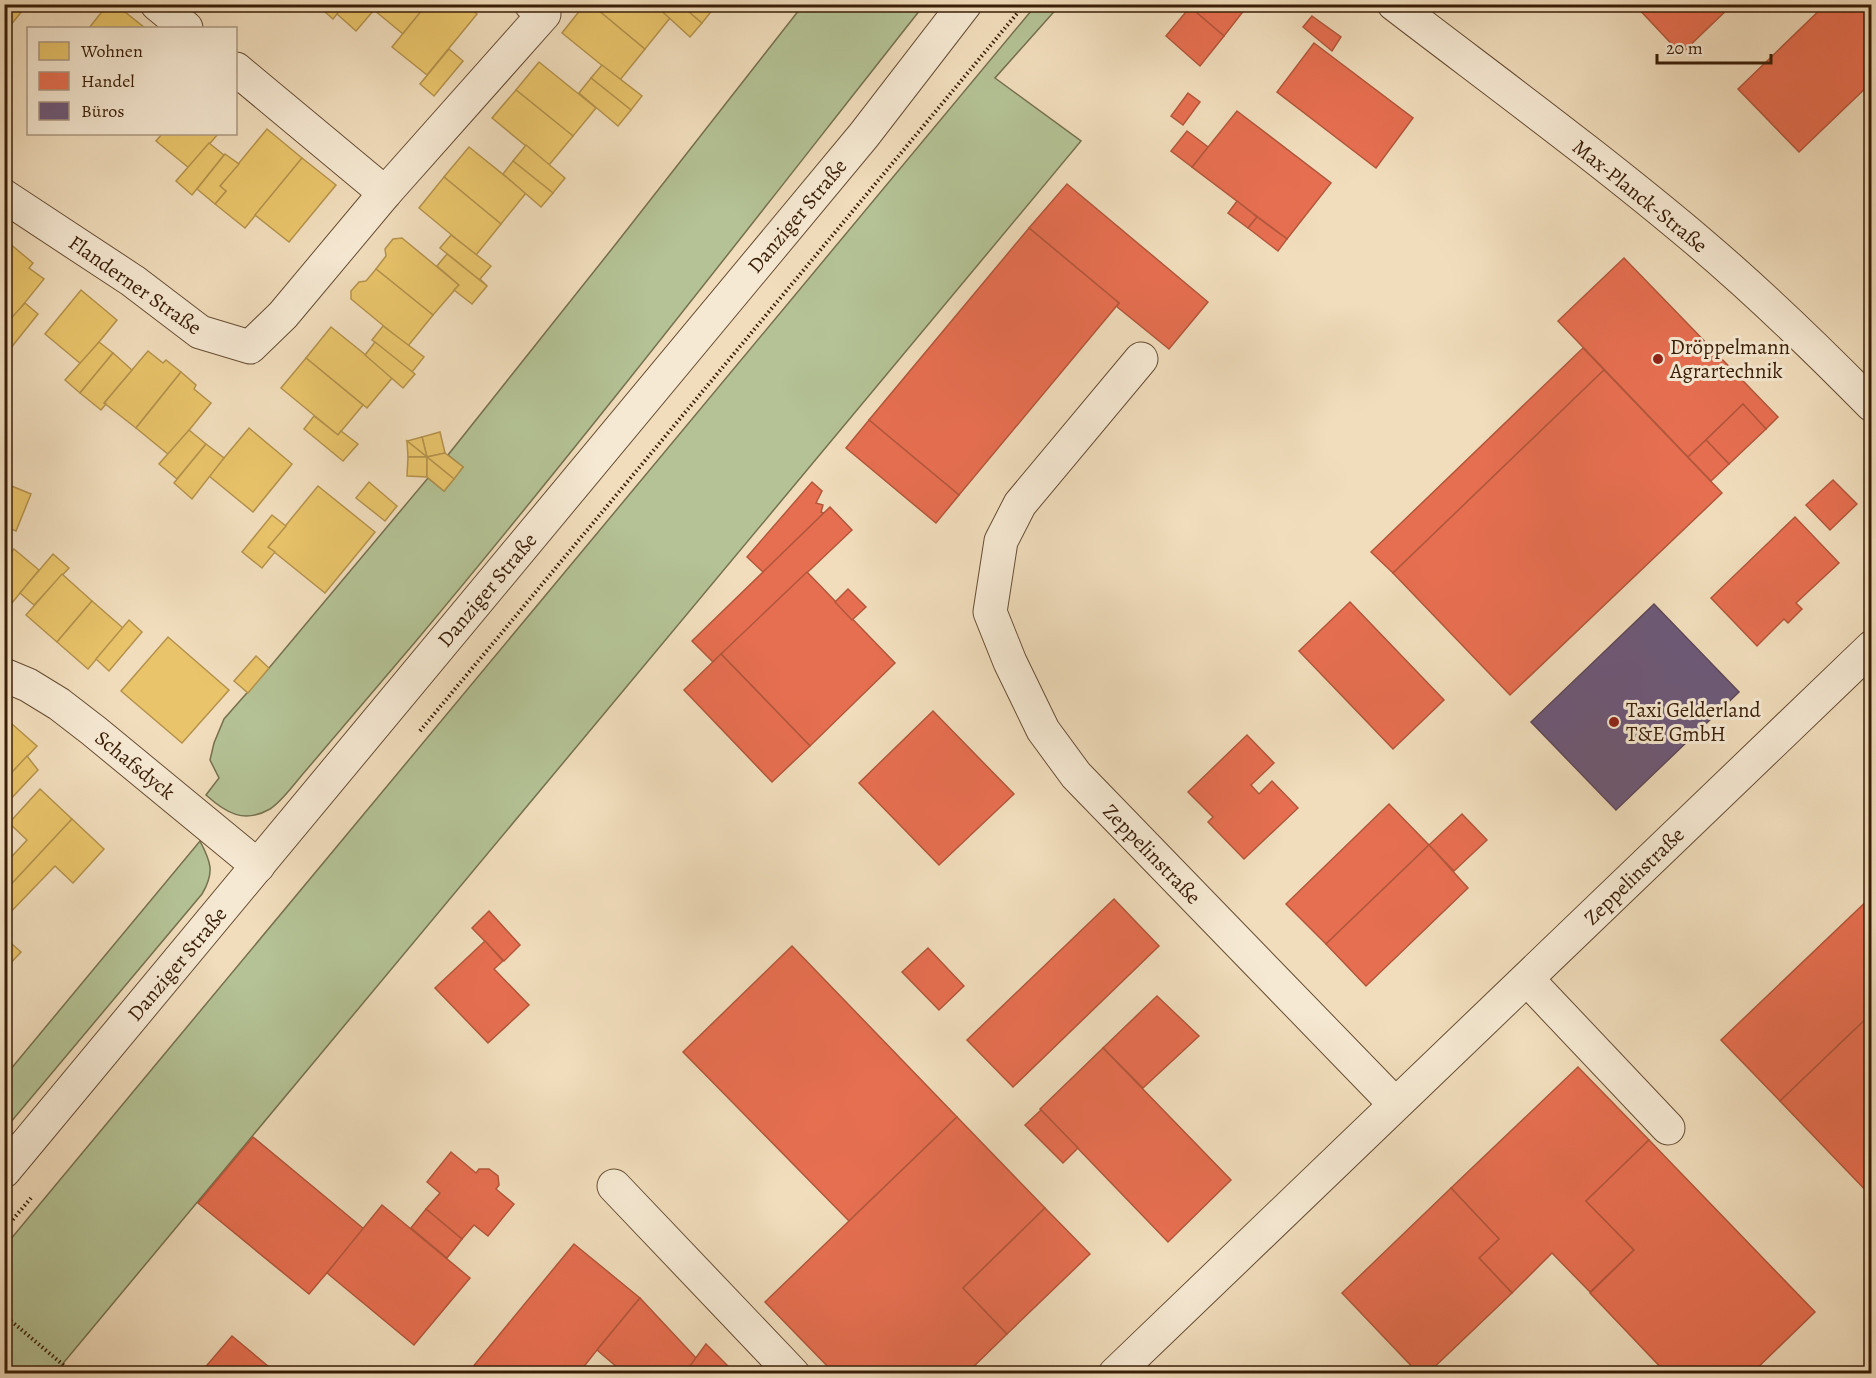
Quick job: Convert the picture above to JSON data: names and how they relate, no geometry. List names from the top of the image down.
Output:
{
  "streets": {
    "street": [
      "Max-Planck-Straße",
      "Danziger Straße",
      "Flanderner Straße",
      "Schafsdyck",
      "Zeppelinstraße"
    ]
  },
  "crossings": [
    ["Danziger Straße", "Schafsdyck"]
  ],
  "places": ["Dröppelmann Agrartechnik", "Taxi Gelderland T&E GmbH"],
  "legend": ["Wohnen", "Handel", "Büros"],
  "scale_bar": "20 m"
}
